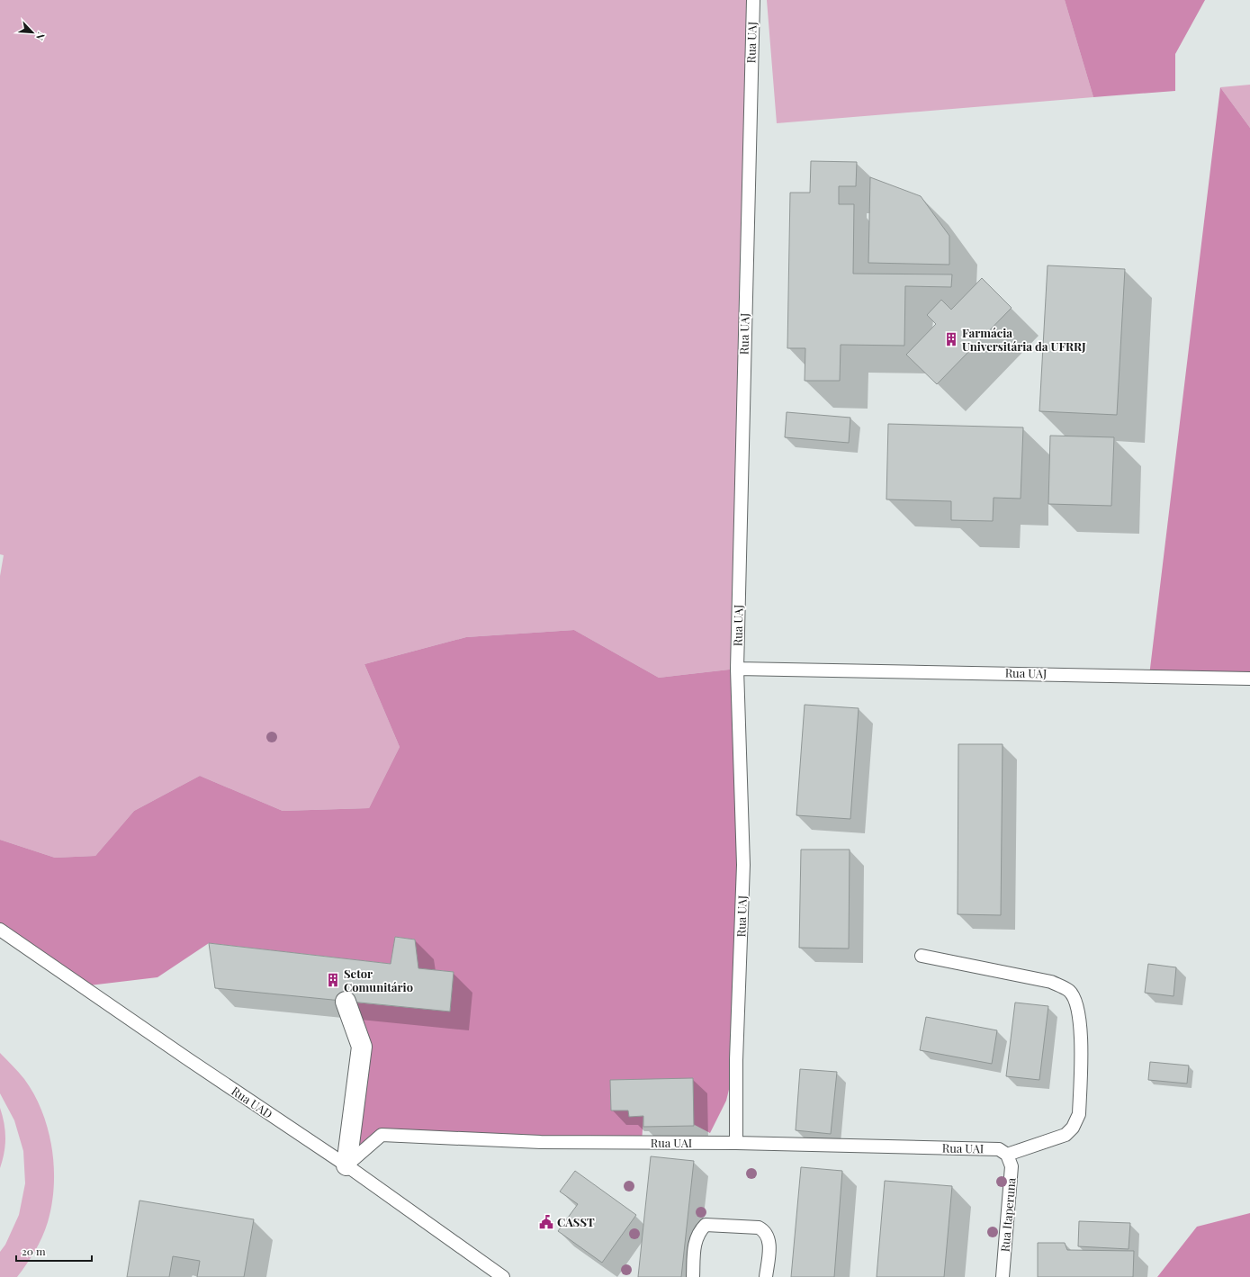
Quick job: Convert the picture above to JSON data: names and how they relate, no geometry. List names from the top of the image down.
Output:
{
  "streets": {
    "lane": [
      "Rua UAJ",
      "Rua UAD",
      "Rua UAI",
      "Rua Itaperuna"
    ]
  },
  "crossings": [
    ["Rua UAJ", "Rua UAI"],
    ["Rua UAD", "Rua UAI"],
    ["Rua UAI", "Rua Itaperuna"]
  ],
  "places": {
    "building": ["Farmácia Universitária da UFRRJ", "Setor Comunitário"],
    "public building": ["CASST"]
  },
  "scale_bar": "20 m",
  "north": "bottom right"
}
